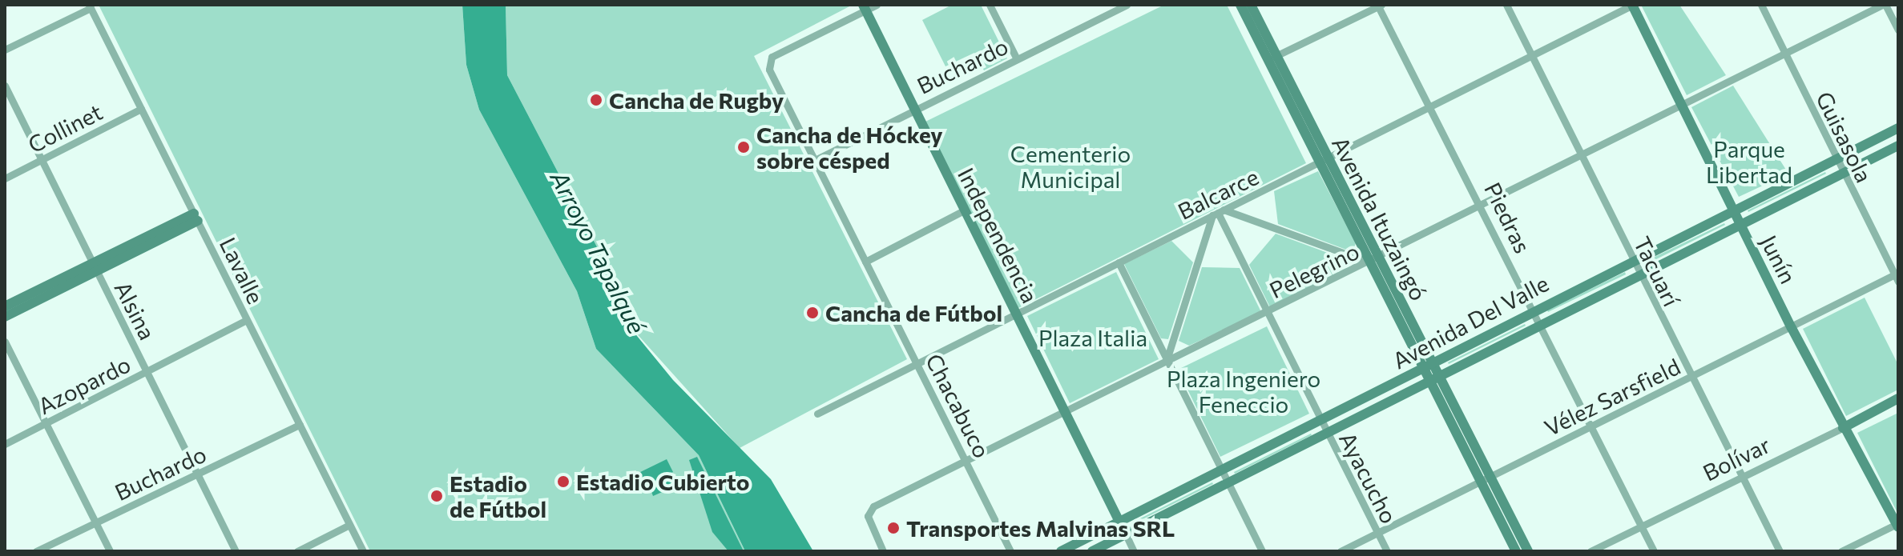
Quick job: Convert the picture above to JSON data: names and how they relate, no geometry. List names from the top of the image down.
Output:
{
  "streets": {
    "main road": [
      "Avenida Ituzaingó",
      "Independencia",
      "Junín",
      "Avenida Del Valle",
      "Bolívar"
    ],
    "street": [
      "Buchardo",
      "Collinet",
      "Guisasola",
      "Balcarce",
      "Piedras",
      "Lavalle",
      "Pelegrino",
      "Tacuarí",
      "Alsina",
      "Azopardo",
      "Vélez Sarsfield",
      "Chacabuco",
      "Ayacucho"
    ]
  },
  "crossings": [
    ["Buchardo", "Independencia"],
    ["Buchardo", "Lavalle"],
    ["Buchardo", "Alsina"],
    ["Buchardo", "Chacabuco"],
    ["Collinet", "Lavalle"],
    ["Collinet", "Alsina"],
    ["Guisasola", "Pelegrino"],
    ["Guisasola", "Avenida Del Valle"],
    ["Guisasola", "Vélez Sarsfield"],
    ["Balcarce", "Piedras"],
    ["Balcarce", "Avenida Ituzaingó"],
    ["Balcarce", "Independencia"],
    ["Balcarce", "Junín"],
    ["Balcarce", "Tacuarí"],
    ["Balcarce", "Chacabuco"],
    ["Balcarce", "Ayacucho"],
    ["Piedras", "Pelegrino"],
    ["Piedras", "Avenida Del Valle"],
    ["Piedras", "Vélez Sarsfield"],
    ["Piedras", "Bolívar"],
    ["Avenida Ituzaingó", "Pelegrino"],
    ["Avenida Ituzaingó", "Avenida Del Valle"],
    ["Avenida Ituzaingó", "Vélez Sarsfield"],
    ["Independencia", "Pelegrino"],
    ["Independencia", "Avenida Del Valle"],
    ["Independencia", "Chacabuco"],
    ["Junín", "Pelegrino"],
    ["Junín", "Avenida Del Valle"],
    ["Junín", "Vélez Sarsfield"],
    ["Junín", "Bolívar"],
    ["Lavalle", "Azopardo"],
    ["Pelegrino", "Tacuarí"],
    ["Pelegrino", "Chacabuco"],
    ["Pelegrino", "Ayacucho"],
    ["Tacuarí", "Avenida Del Valle"],
    ["Tacuarí", "Vélez Sarsfield"],
    ["Tacuarí", "Bolívar"],
    ["Alsina", "Azopardo"],
    ["Avenida Del Valle", "Ayacucho"],
    ["Vélez Sarsfield", "Ayacucho"]
  ],
  "water": ["Arroyo Tapalqué"],
  "parks": [
    "Parque Libertad",
    "Cementerio Municipal",
    "Plaza Italia",
    "Plaza Ingeniero Feneccio"
  ],
  "places": [
    "Cancha de Rugby",
    "Cancha de Hóckey sobre césped",
    "Cancha de Fútbol",
    "Estadio Cubierto",
    "Estadio de Fútbol",
    "Transportes Malvinas SRL"
  ]
}
